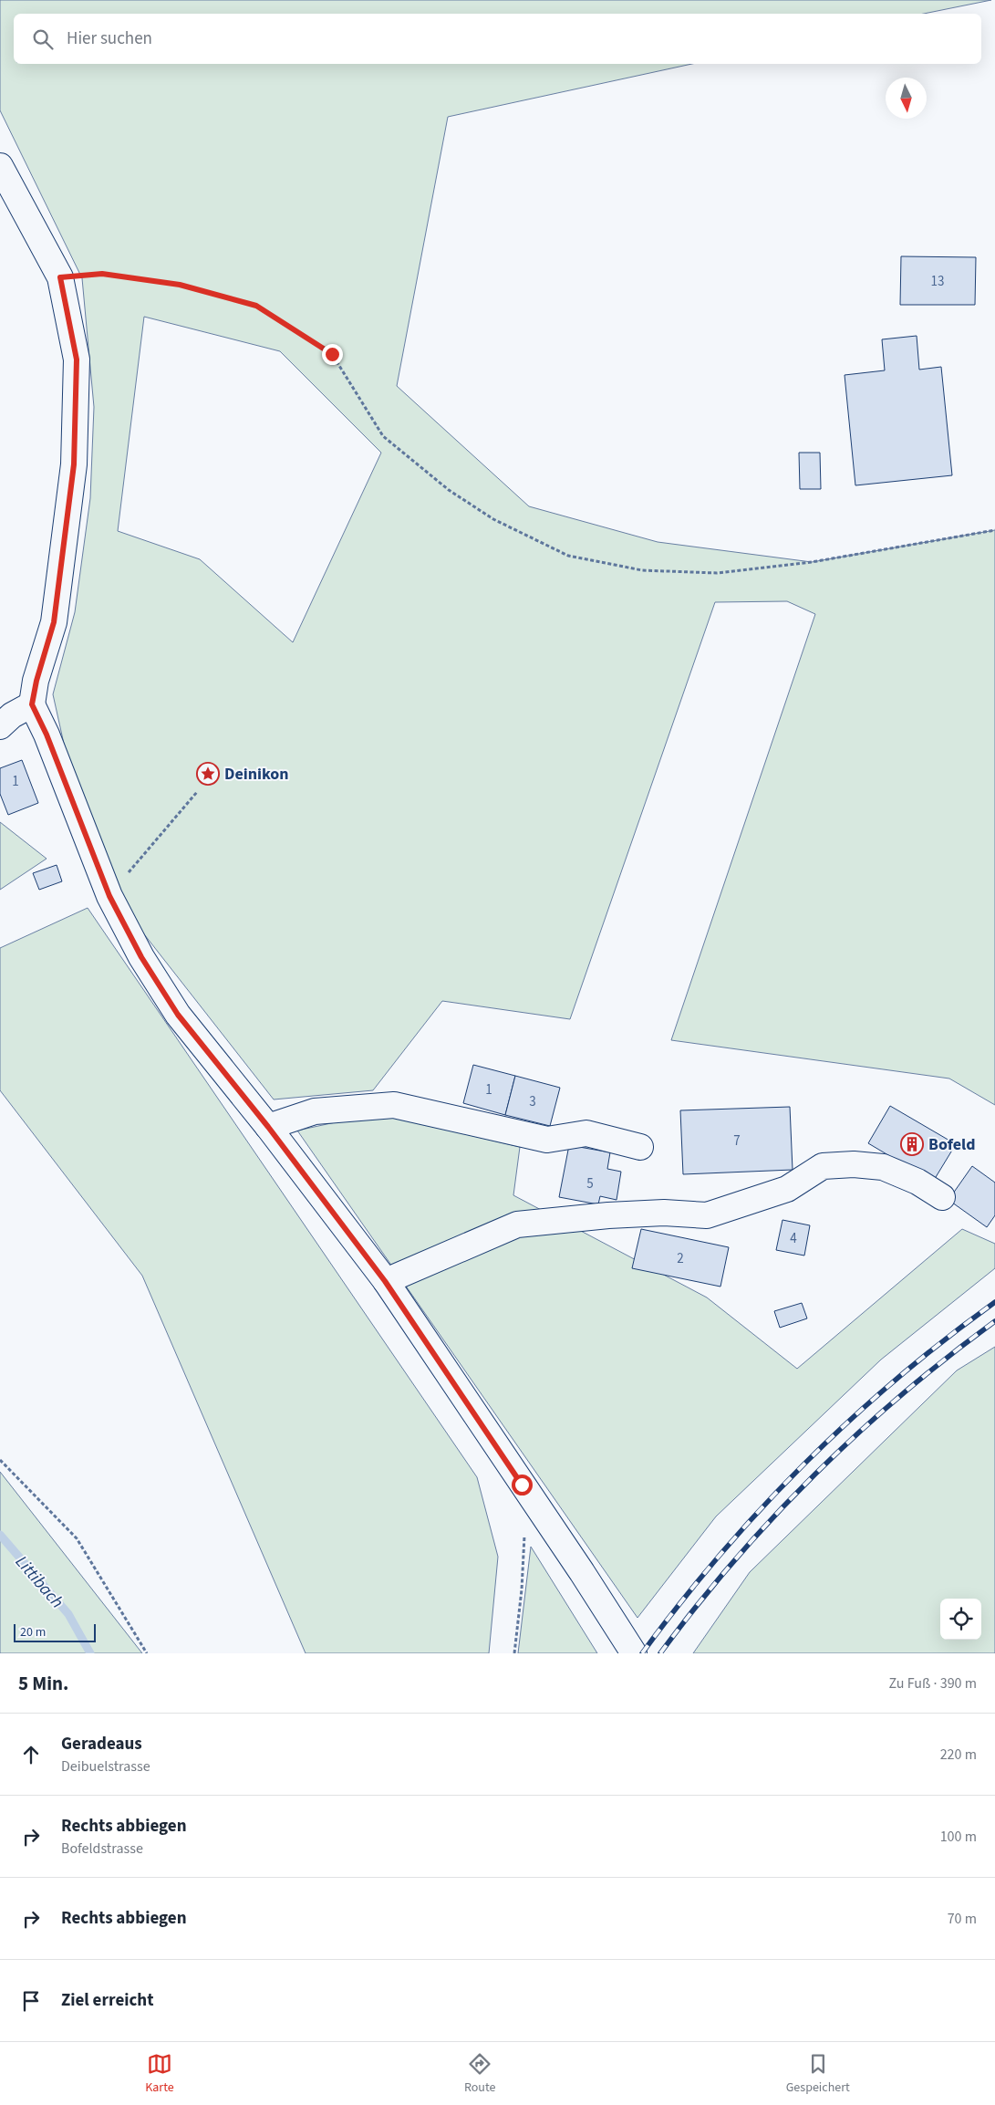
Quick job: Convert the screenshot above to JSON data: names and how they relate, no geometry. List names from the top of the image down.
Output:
{
  "water": ["Littibach"],
  "places": {
    "place": ["Deinikon"],
    "building": ["Bofeld"]
  },
  "house_numbers": [
    "13",
    "1",
    "1",
    "3",
    "7",
    "5",
    "4",
    "2"
  ],
  "scale_bar": "20 m",
  "north": "bottom",
  "page": {
    "search": "Hier suchen",
    "scale": "20 m",
    "heading": ["5 Min.", "Zu Fuß · 390 m"],
    "list": [
      ["Geradeaus", "Deibuelstrasse", "220 m"],
      ["Rechts abbiegen", "Bofeldstrasse", "100 m"],
      ["Rechts abbiegen", "70 m"],
      "Ziel erreicht"
    ],
    "nav": ["Karte", "Route", "Gespeichert"]
  }
}
